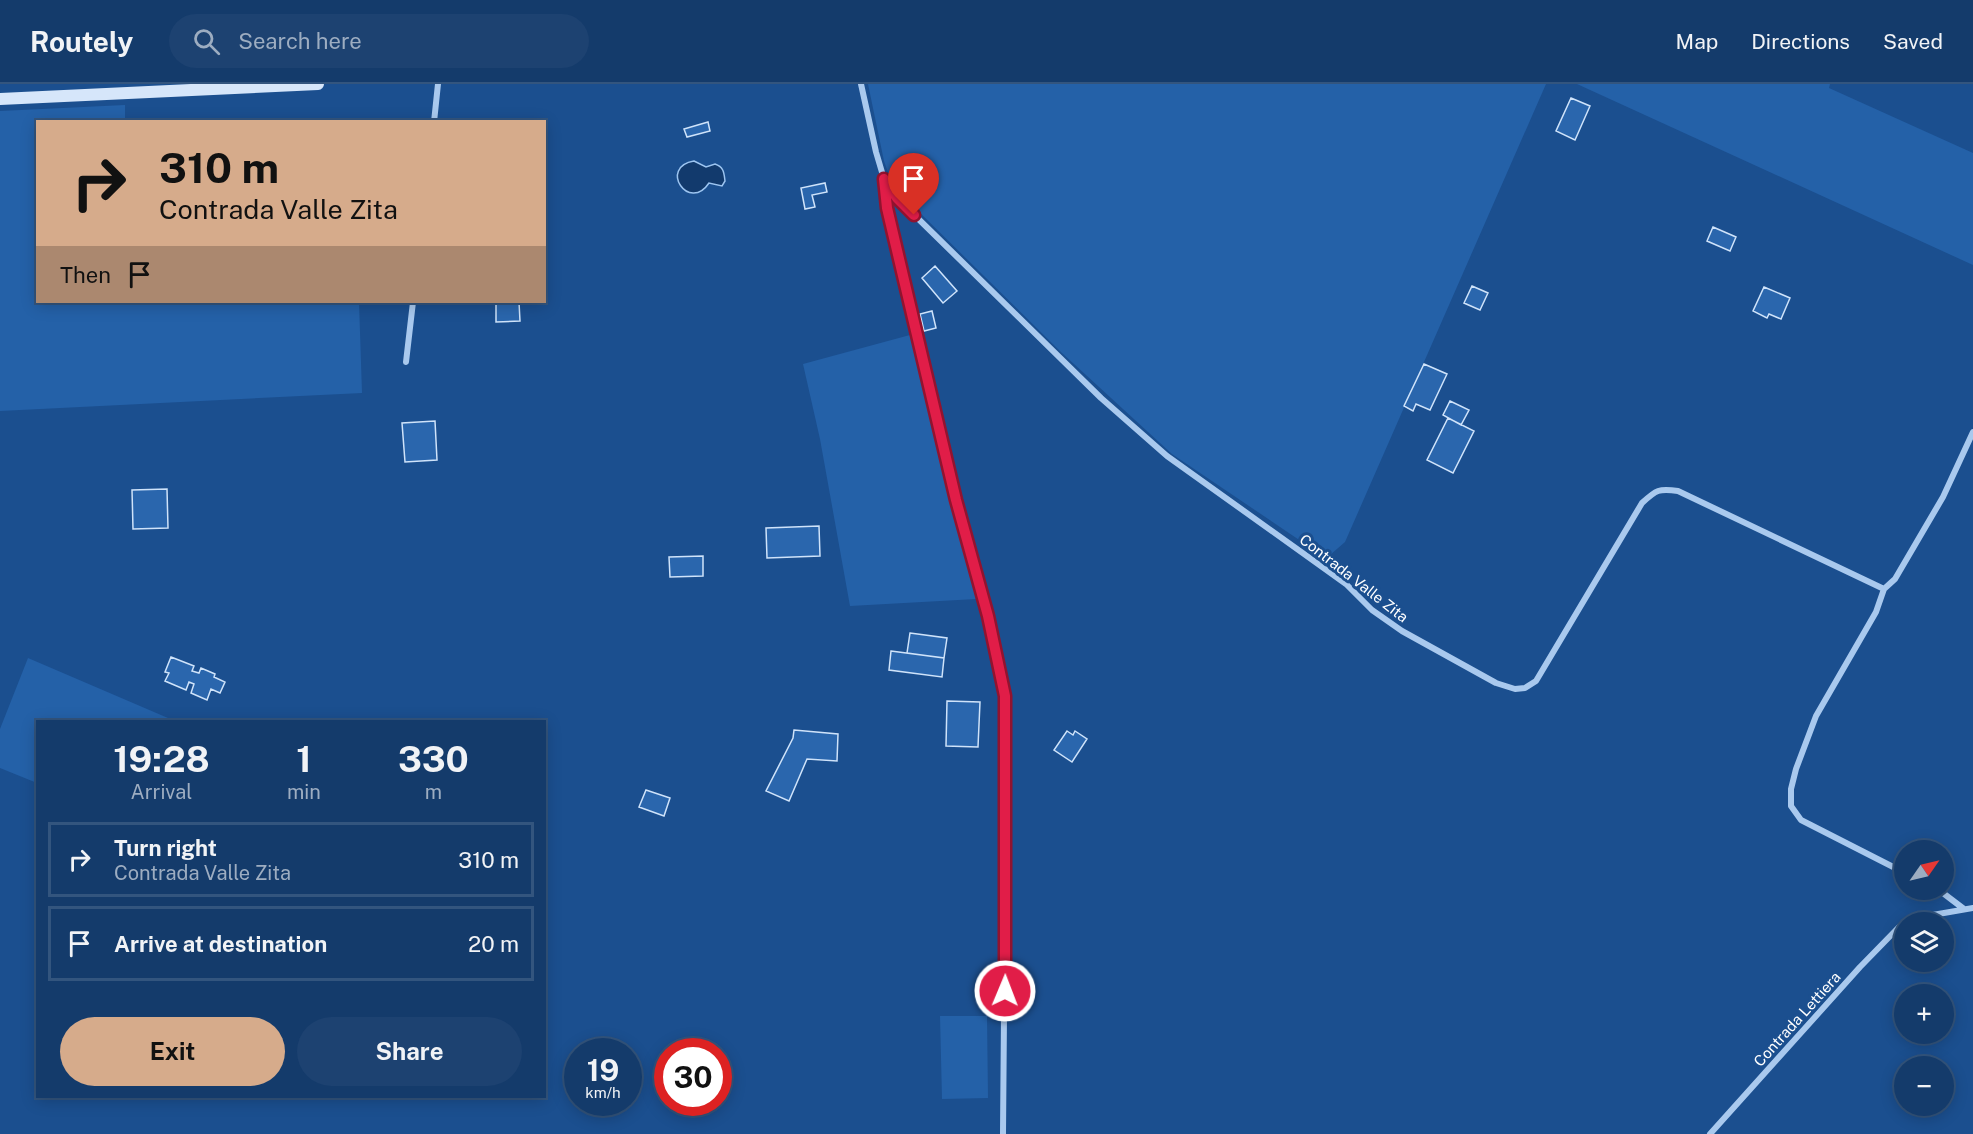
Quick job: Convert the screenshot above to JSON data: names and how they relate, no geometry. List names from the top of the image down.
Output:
{
  "streets": {
    "street": ["Contrada Valle Zita", "Contrada Lettiera"]
  },
  "north": "top right",
  "page": {
    "header": "Routely",
    "search": "Search here",
    "nav": ["Map", "Directions", "Saved"],
    "turn": ["310 m", "Contrada Valle Zita"],
    "then": "Then",
    "eta": [
      "19:28",
      "Arrival",
      "1",
      "min",
      "330",
      "m"
    ],
    "list": [
      {
        "name": "Turn right",
        "note": "Contrada Valle Zita",
        "value": "310 m"
      },
      {
        "name": "Arrive at destination",
        "value": "20 m"
      }
    ],
    "map_buttons": ["+", "−"],
    "buttons": ["Exit", "Share"],
    "speed": "19 km/h",
    "limit": "30"
  }
}
